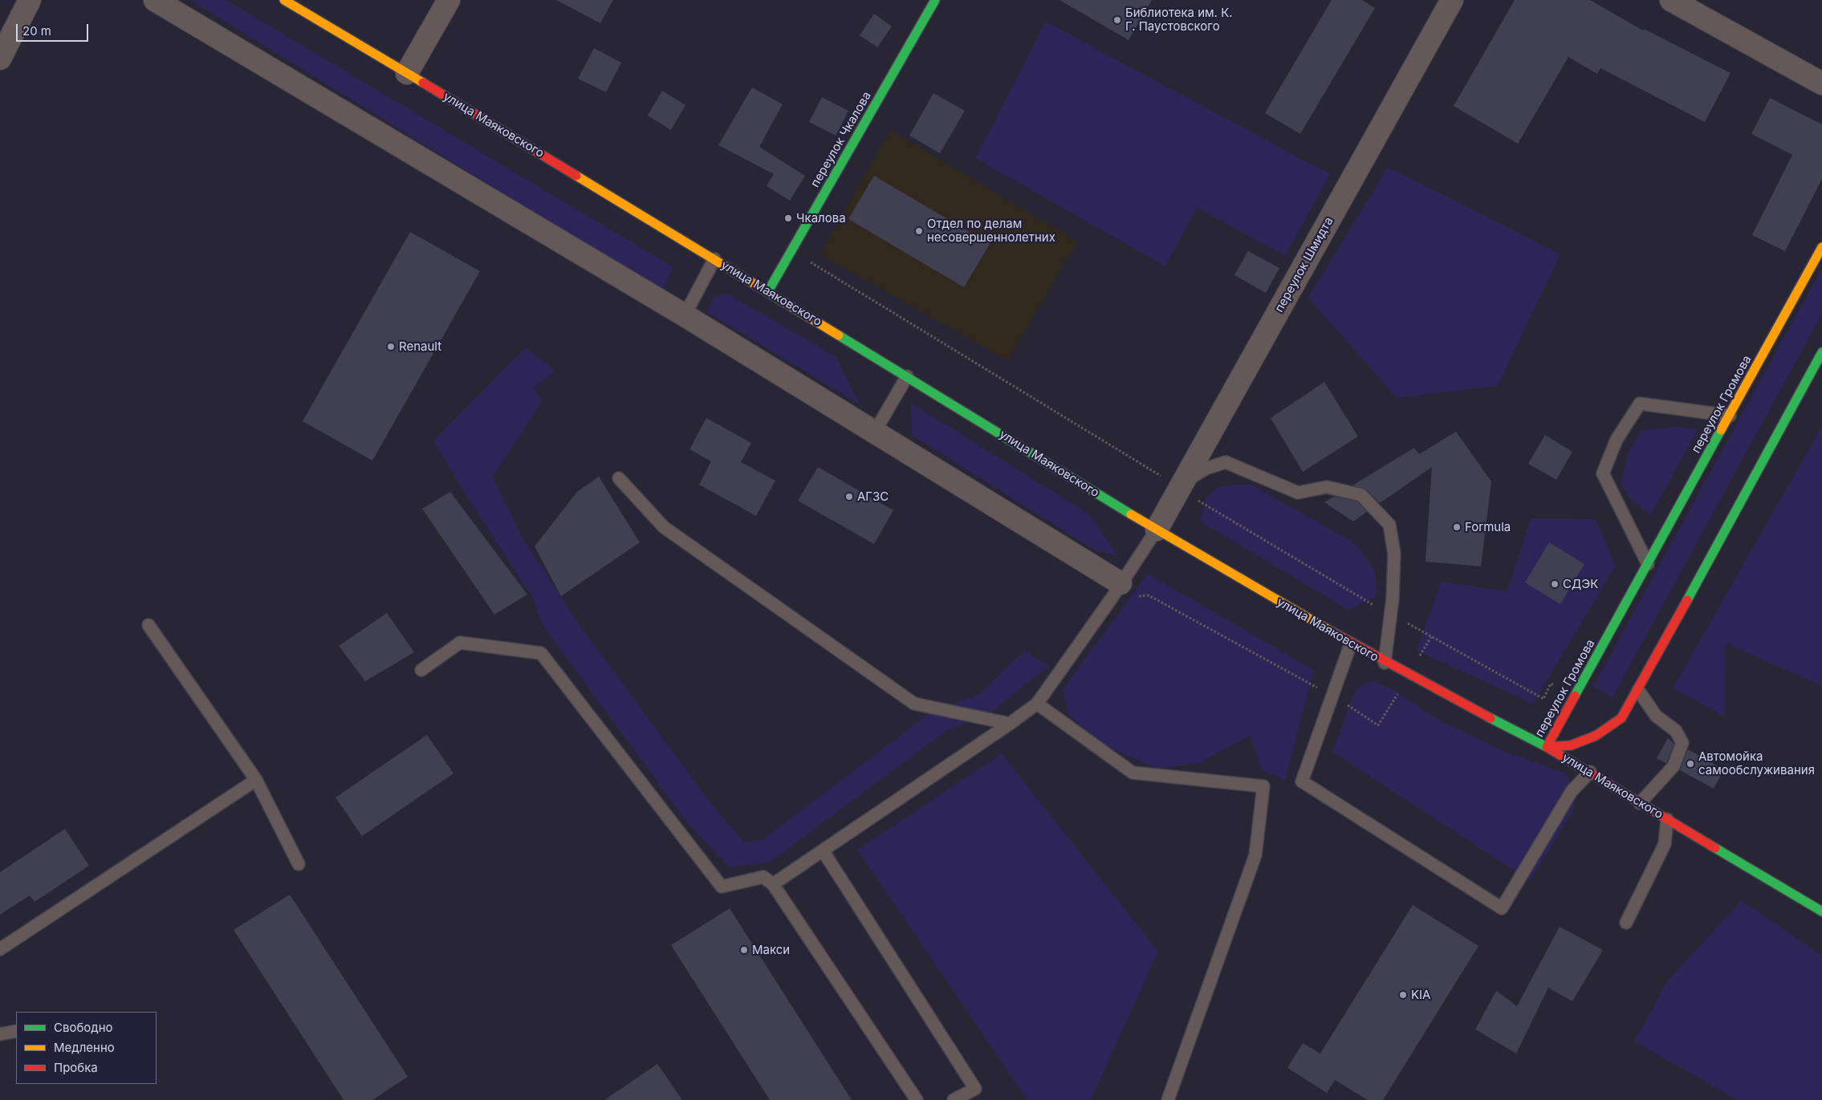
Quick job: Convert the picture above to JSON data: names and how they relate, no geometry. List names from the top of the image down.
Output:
{
  "streets": {
    "main road": ["улица Маяковского", "переулок Чкалова", "переулок Громова"],
    "street": ["переулок Шмидта"]
  },
  "crossings": [
    ["улица Маяковского", "переулок Чкалова"],
    ["улица Маяковского", "переулок Шмидта"],
    ["улица Маяковского", "переулок Громова"]
  ],
  "places": [
    "Библиотека им. К. Г. Паустовского",
    "Чкалова",
    "Отдел по делам несовершеннолетних",
    "Renault",
    "АГЗС",
    "Formula",
    "СДЭК",
    "Автомойка самообслуживания",
    "Макси",
    "KIA"
  ],
  "legend": ["Свободно", "Медленно", "Пробка"],
  "scale_bar": "20 m"
}
